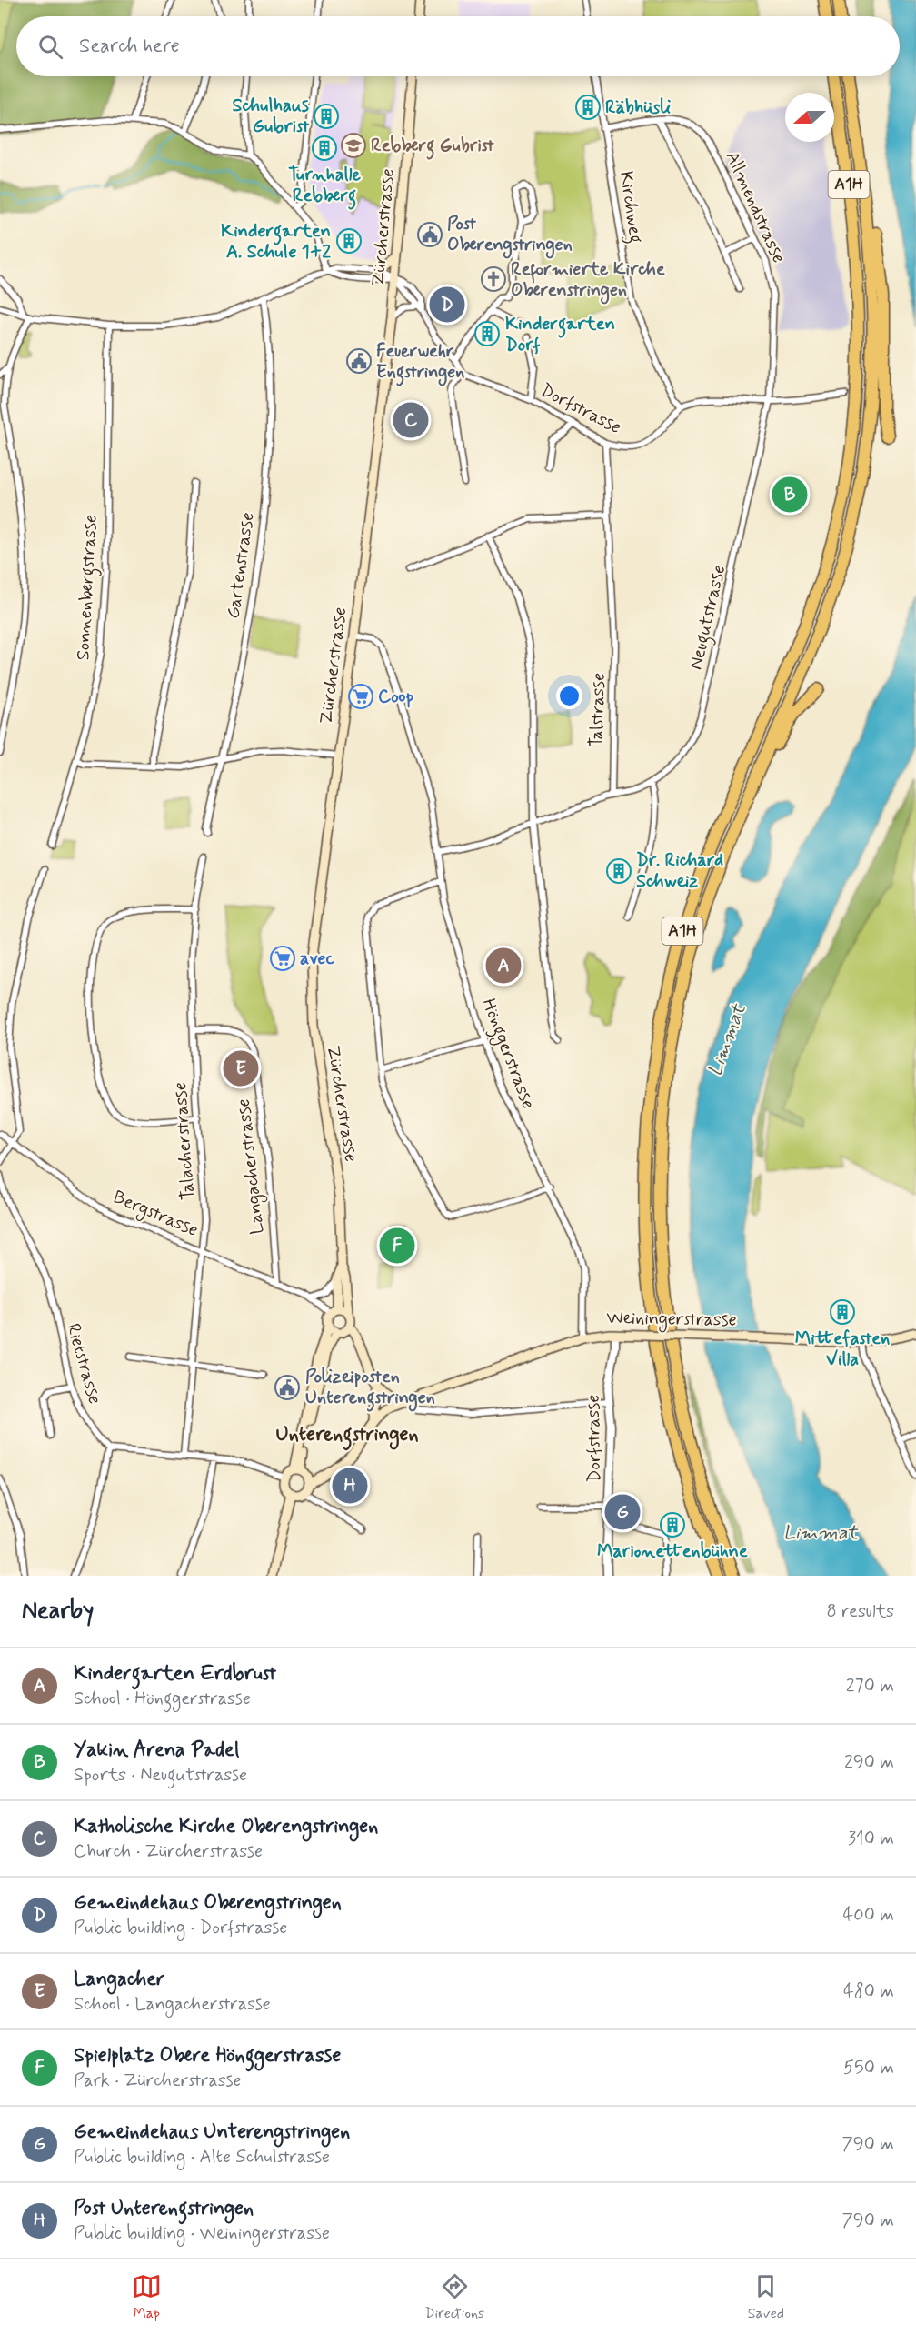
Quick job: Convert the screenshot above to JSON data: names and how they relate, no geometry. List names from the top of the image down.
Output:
{
  "streets": {
    "highway": ["A1H"],
    "main road": ["Zürcherstrasse", "Weiningerstrasse"],
    "street": [
      "Kirchweg",
      "Allmendstrasse",
      "Dorfstrasse",
      "Gartenstrasse",
      "Sonnenbergstrasse",
      "Neugutstrasse",
      "Talstrasse",
      "Hönggerstrasse",
      "Talacherstrasse",
      "Langacherstrasse",
      "Bergstrasse",
      "Rietstrasse"
    ]
  },
  "crossings": [
    ["Kirchweg", "Allmendstrasse"],
    ["Kirchweg", "Dorfstrasse"],
    ["Allmendstrasse", "Neugutstrasse"],
    ["Zürcherstrasse", "Hönggerstrasse"],
    ["Zürcherstrasse", "Bergstrasse"],
    ["Zürcherstrasse", "Weiningerstrasse"],
    ["Dorfstrasse", "Talstrasse"],
    ["Dorfstrasse", "Weiningerstrasse"],
    ["Neugutstrasse", "Talstrasse"],
    ["Hönggerstrasse", "Weiningerstrasse"],
    ["Talacherstrasse", "Langacherstrasse"],
    ["Talacherstrasse", "Bergstrasse"],
    ["Langacherstrasse", "Bergstrasse"]
  ],
  "districts": ["Unterengstringen"],
  "water": ["Limmat"],
  "places": {
    "building": [
      "Räbhüsli",
      "Schulhaus Gubrist",
      "Turnhalle Rebberg",
      "Kindergarten A. Schule 1+2",
      "Kindergarten Dorf",
      "Dr. Richard Schweiz",
      "Mittefasten Villa",
      "Marionettenbühne"
    ],
    "school or university": ["Rebberg Gubrist"],
    "public building": ["Post Oberengstringen", "Feuerwehr Engstringen", "Polizeiposten Unterengstringen"],
    "church": ["Reformierte Kirche Oberenstringen"],
    "supermarket": ["Coop", "avec"]
  },
  "north": "left",
  "page": {
    "search": "Search here",
    "pins": [
      "D",
      "C",
      "B",
      "A",
      "E",
      "F",
      "H",
      "G"
    ],
    "heading": ["Nearby", "8 results"],
    "list": [
      {
        "mark": "A",
        "name": "Kindergarten Erdbrust",
        "note": "School · Hönggerstrasse",
        "value": "270 m"
      },
      {
        "mark": "B",
        "name": "Yakin Arena Padel",
        "note": "Sports · Neugutstrasse",
        "value": "290 m"
      },
      {
        "mark": "C",
        "name": "Katholische Kirche Oberengstringen",
        "note": "Church · Zürcherstrasse",
        "value": "310 m"
      },
      {
        "mark": "D",
        "name": "Gemeindehaus Oberengstringen",
        "note": "Public building · Dorfstrasse",
        "value": "400 m"
      },
      {
        "mark": "E",
        "name": "Langacher",
        "note": "School · Langacherstrasse",
        "value": "480 m"
      },
      {
        "mark": "F",
        "name": "Spielplatz Obere Hönggerstrasse",
        "note": "Park · Zürcherstrasse",
        "value": "550 m"
      },
      {
        "mark": "G",
        "name": "Gemeindehaus Unterengstringen",
        "note": "Public building · Alte Schulstrasse",
        "value": "790 m"
      },
      {
        "mark": "H",
        "name": "Post Unterengstringen",
        "note": "Public building · Weiningerstrasse",
        "value": "790 m"
      }
    ],
    "nav": ["Map", "Directions", "Saved"]
  }
}
